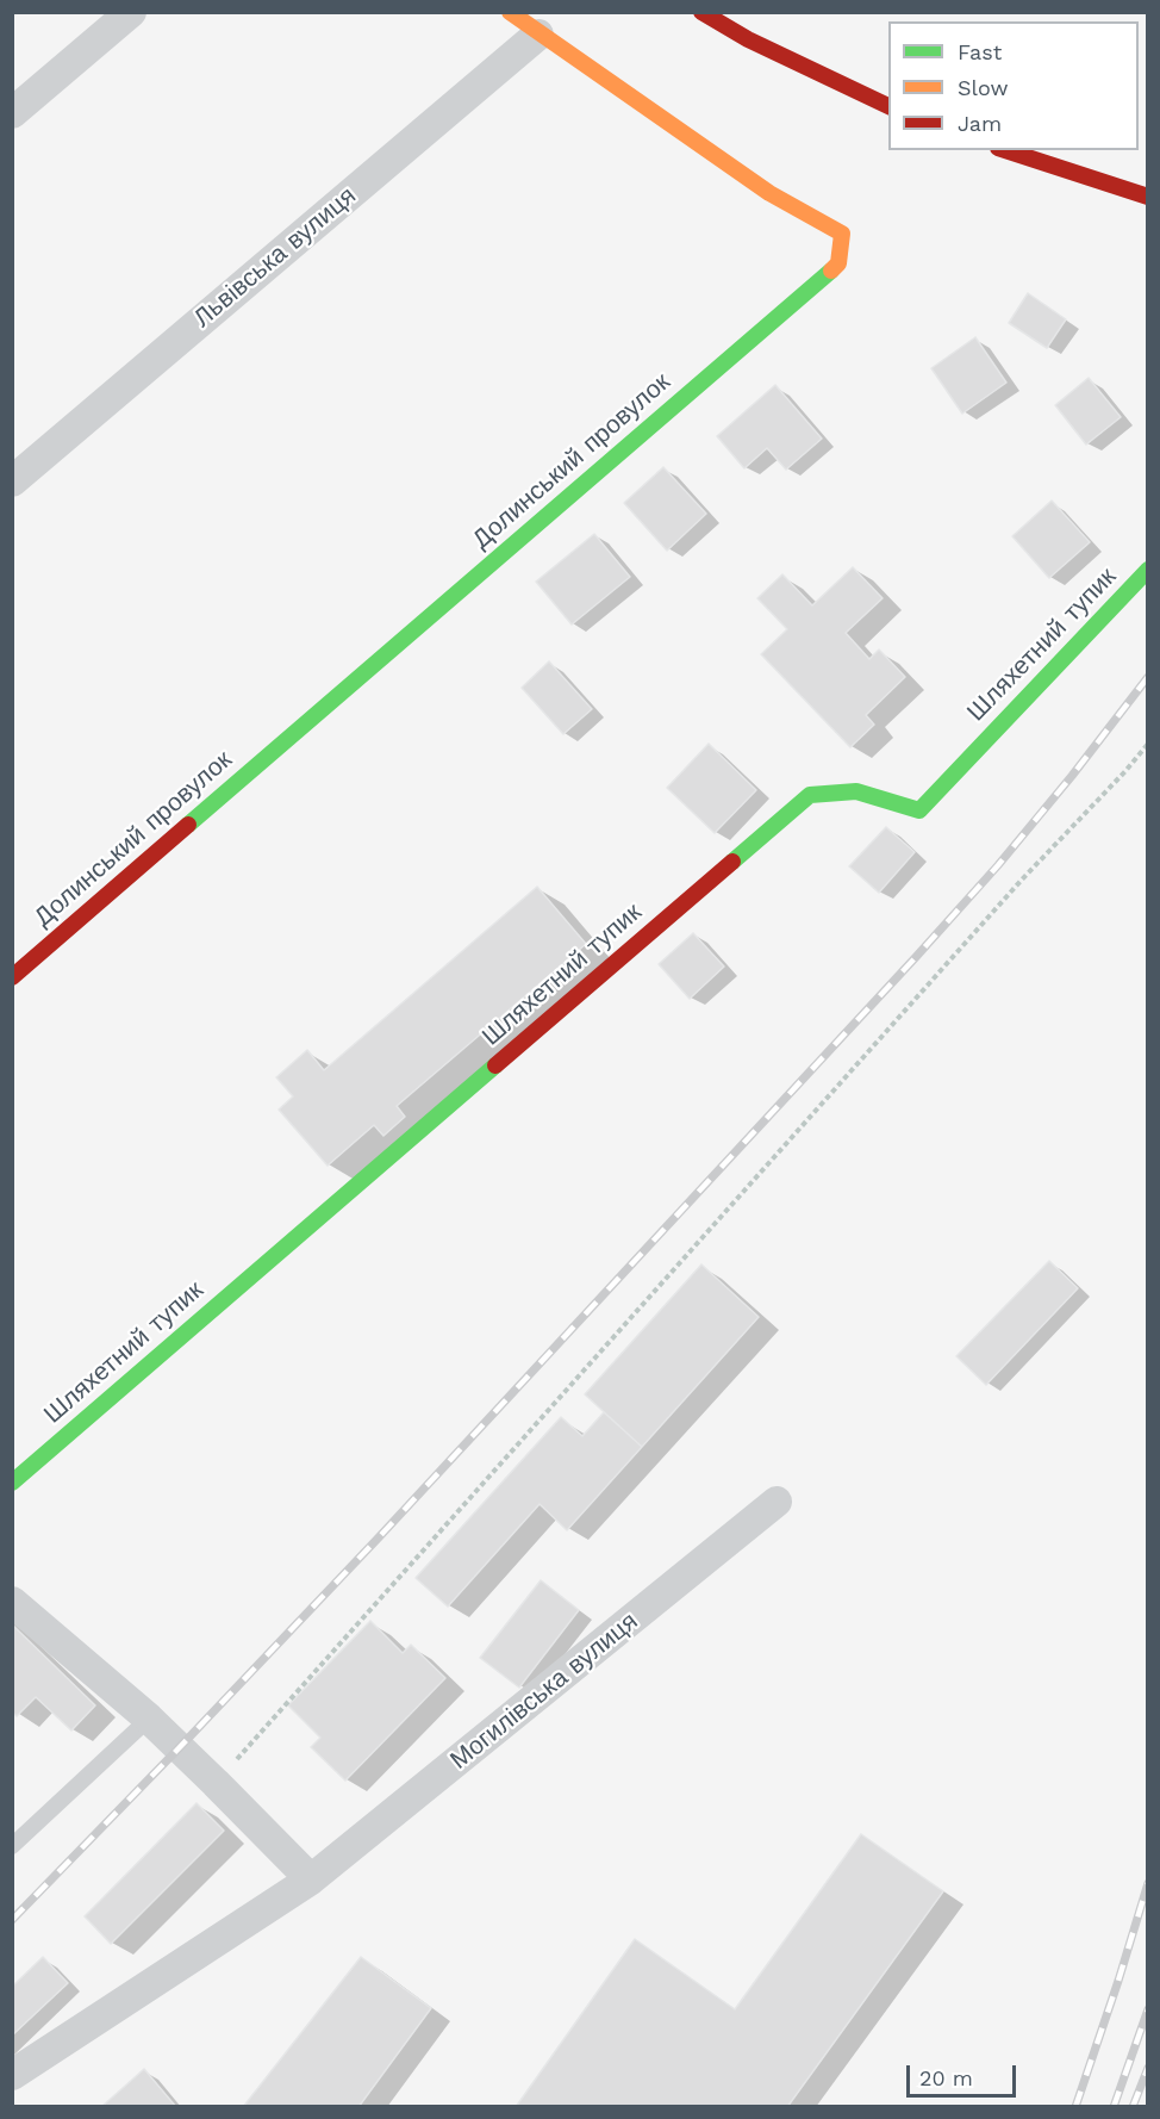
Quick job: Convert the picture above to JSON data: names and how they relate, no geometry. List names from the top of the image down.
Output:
{
  "streets": {
    "street": [
      "Львівська вулиця",
      "Долинський провулок",
      "Шляхетний тупик",
      "Могилівська вулиця"
    ]
  },
  "crossings": [
    ["Львівська вулиця", "Долинський провулок"]
  ],
  "legend": ["Fast", "Slow", "Jam"],
  "scale_bar": "20 m"
}
